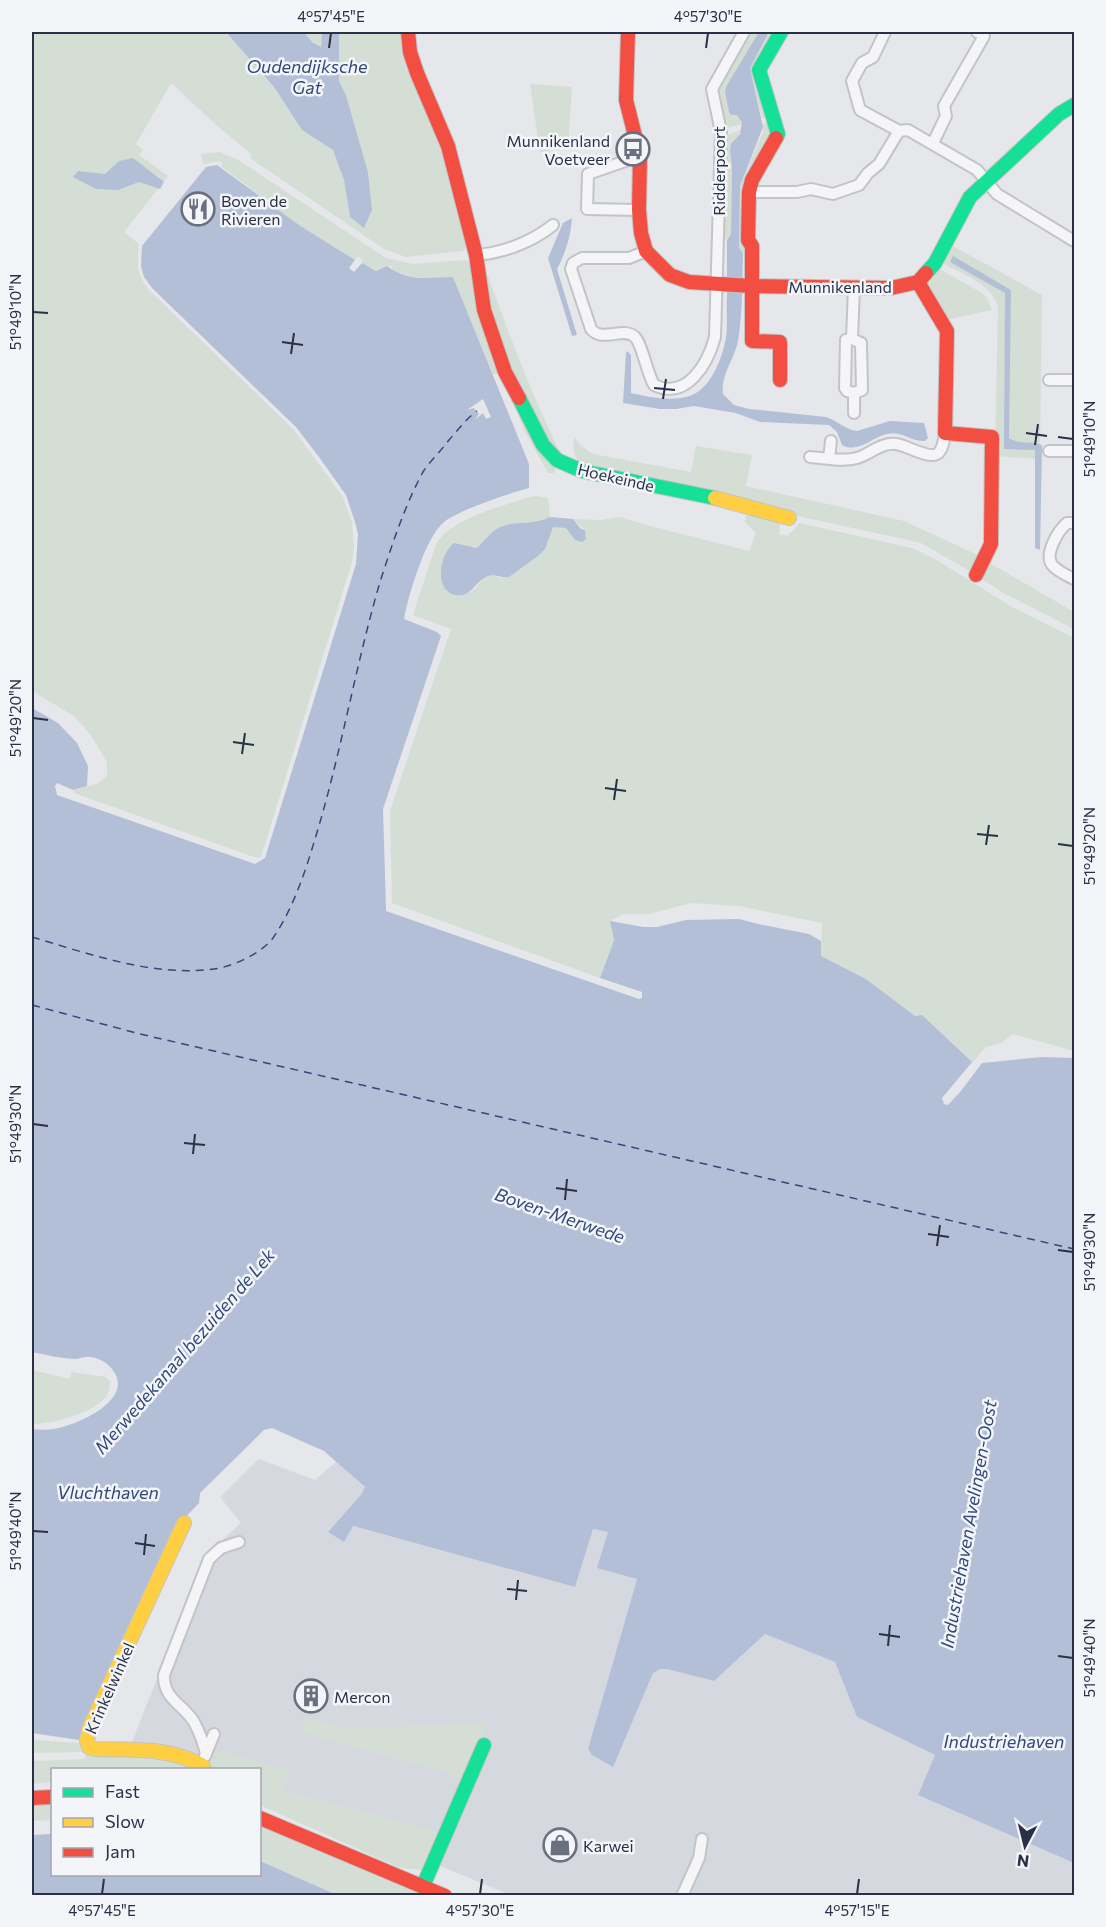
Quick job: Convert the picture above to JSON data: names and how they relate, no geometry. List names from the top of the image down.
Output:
{
  "streets": {
    "street": [
      "Ridderpoort",
      "Munnikenland",
      "Hoekeinde",
      "Krinkelwinkel"
    ]
  },
  "crossings": [
    ["Ridderpoort", "Munnikenland"]
  ],
  "water": [
    "Oudendijksche Gat",
    "Boven-Merwede",
    "Merwedekanaal bezuiden de Lek",
    "Vluchthaven",
    "Industriehaven Avelingen-Oost",
    "Industriehaven"
  ],
  "places": {
    "bus stop": ["Munnikenland Voetveer"],
    "restaurant": ["Boven de Rivieren"],
    "building": ["Mercon"],
    "shop": ["Karwei"]
  },
  "legend": ["Fast", "Slow", "Jam"],
  "north": "bottom",
  "coordinates": [
    "4°57'45\"E",
    "4°57'30\"E",
    "51°49'10\"N",
    "51°49'20\"N",
    "51°49'30\"N",
    "51°49'40\"N",
    "4°57'15\"E"
  ]
}
